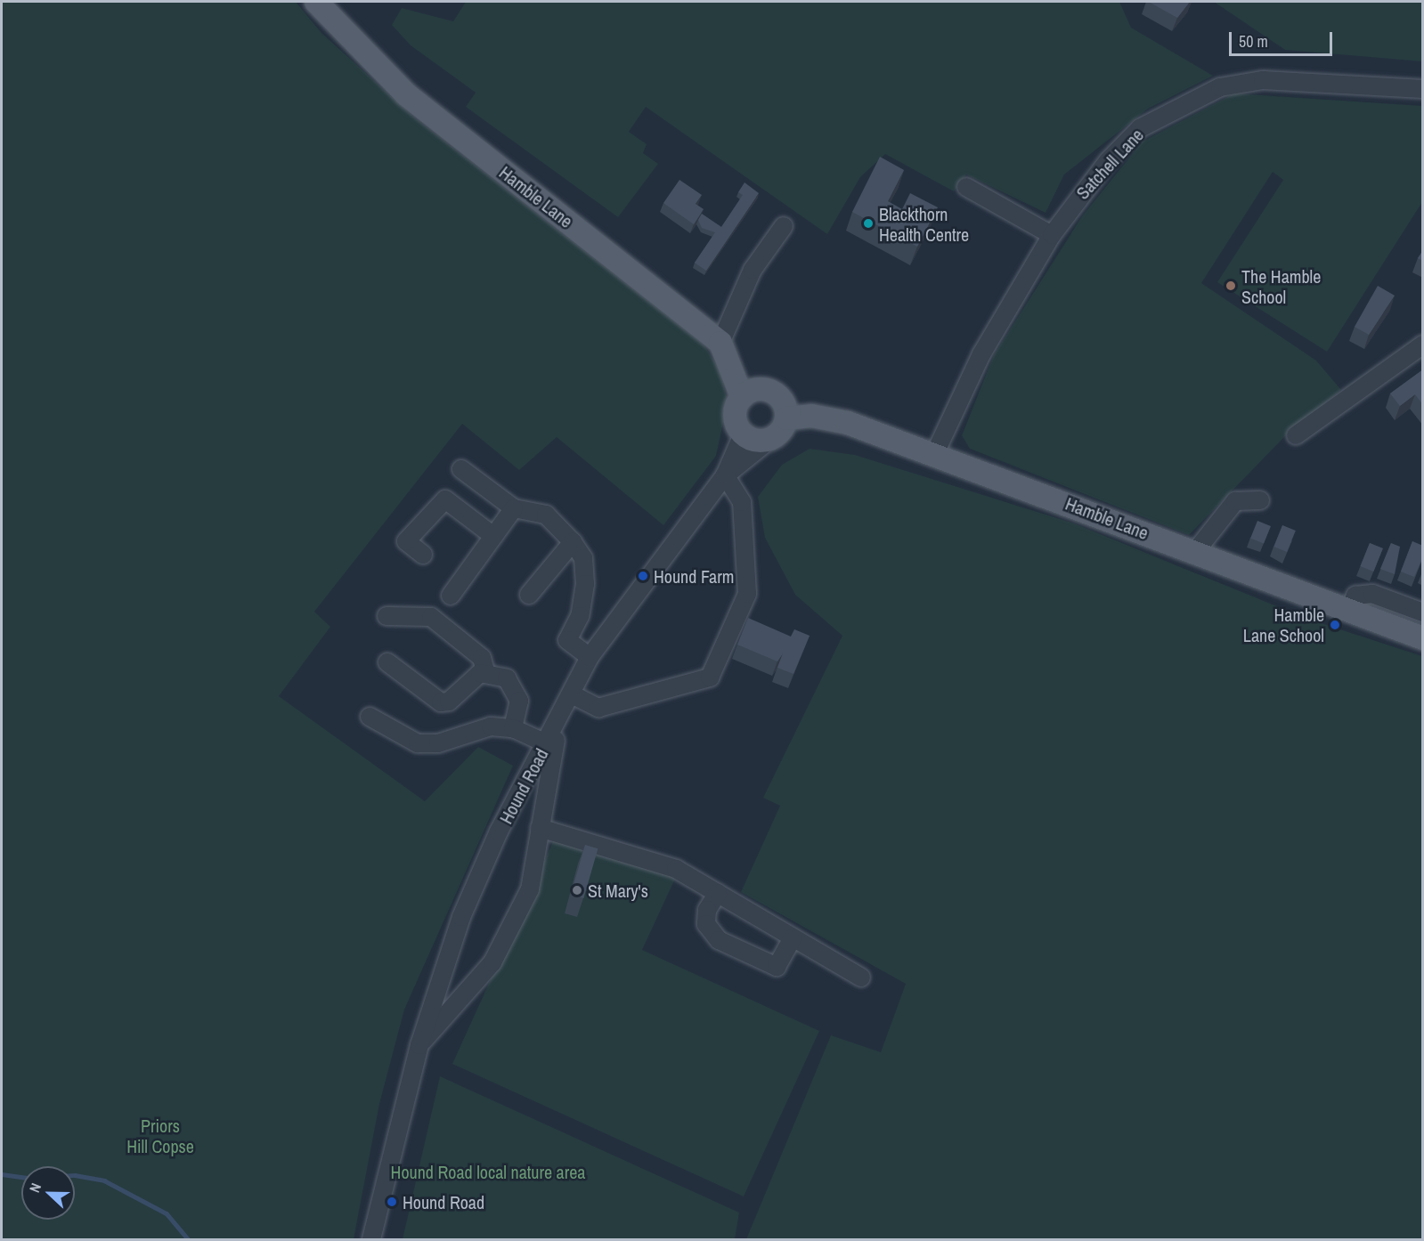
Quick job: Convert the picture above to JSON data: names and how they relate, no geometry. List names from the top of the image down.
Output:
{
  "streets": {
    "main road": ["Hamble Lane"],
    "street": ["Satchell Lane", "Hound Road"]
  },
  "crossings": [
    ["Satchell Lane", "Hamble Lane"],
    ["Hamble Lane", "Hound Road"]
  ],
  "parks": ["Priors Hill Copse", "Hound Road local nature area"],
  "places": [
    "Blackthorn Health Centre",
    "The Hamble School",
    "Hound Farm",
    "Hamble Lane School",
    "St Mary's",
    "Hound Road"
  ],
  "scale_bar": "50 m",
  "north": "left"
}
